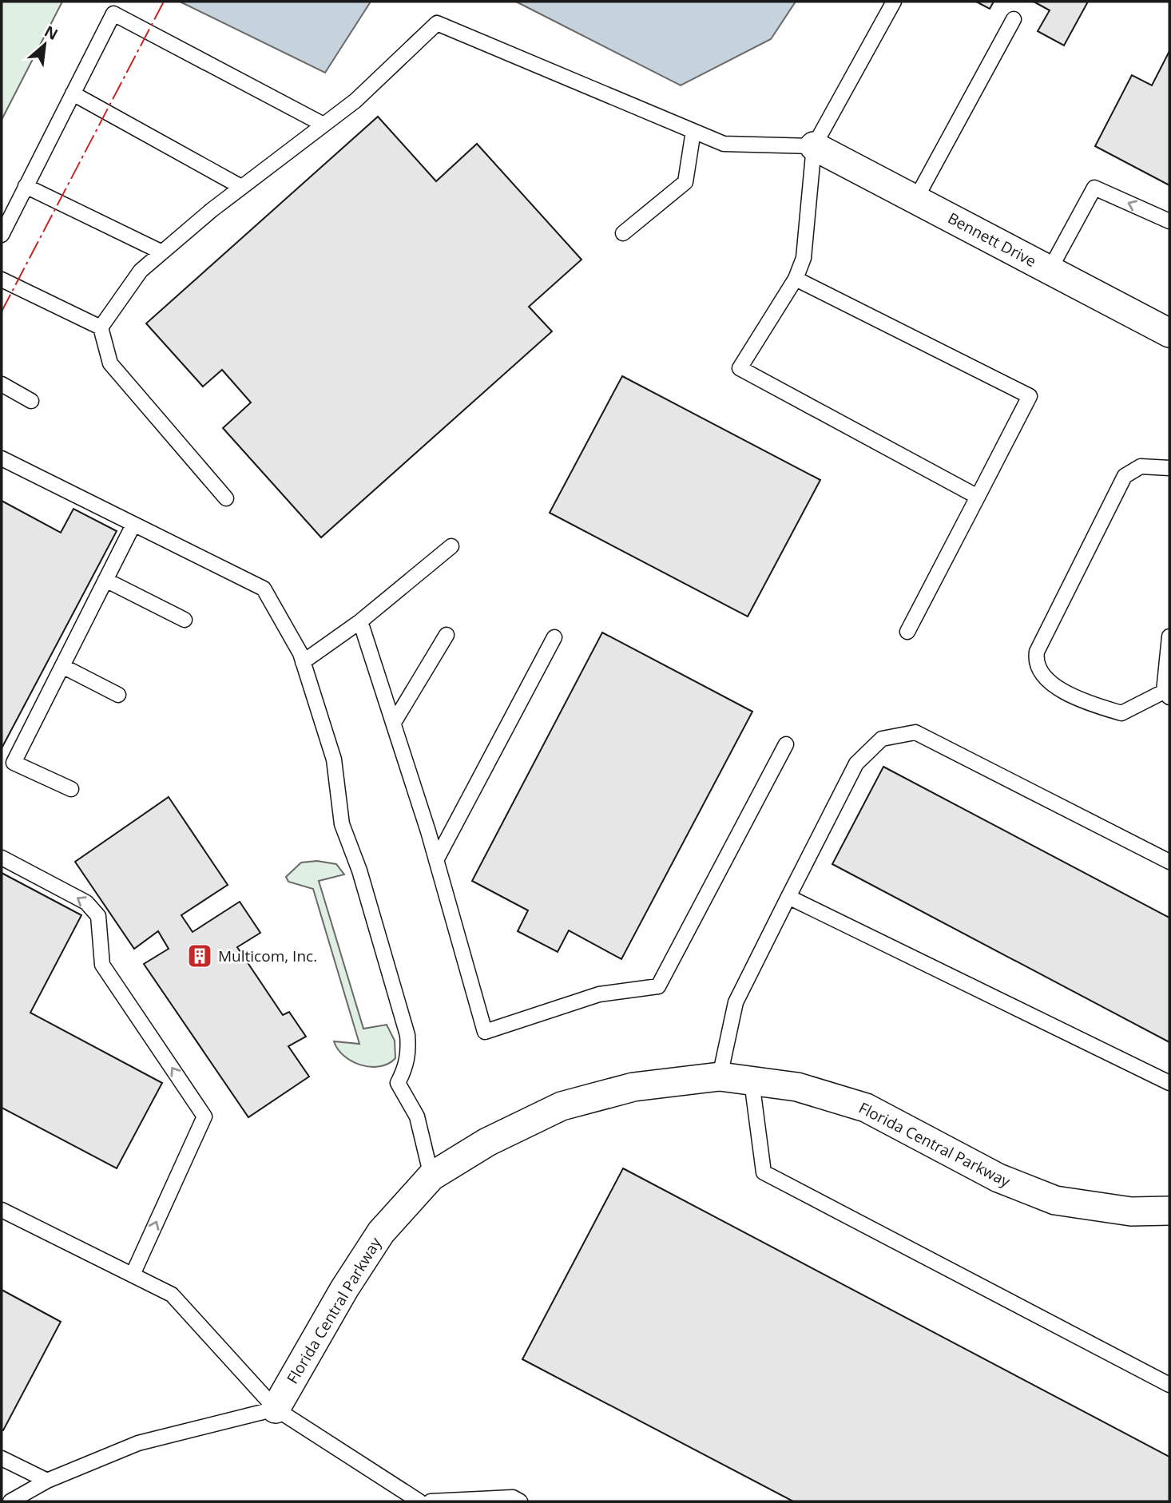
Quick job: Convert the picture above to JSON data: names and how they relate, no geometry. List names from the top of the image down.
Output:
{
  "streets": {
    "street": ["Bennett Drive", "Florida Central Parkway"]
  },
  "places": {
    "building": ["Multicom, Inc."]
  },
  "north": "top right"
}
